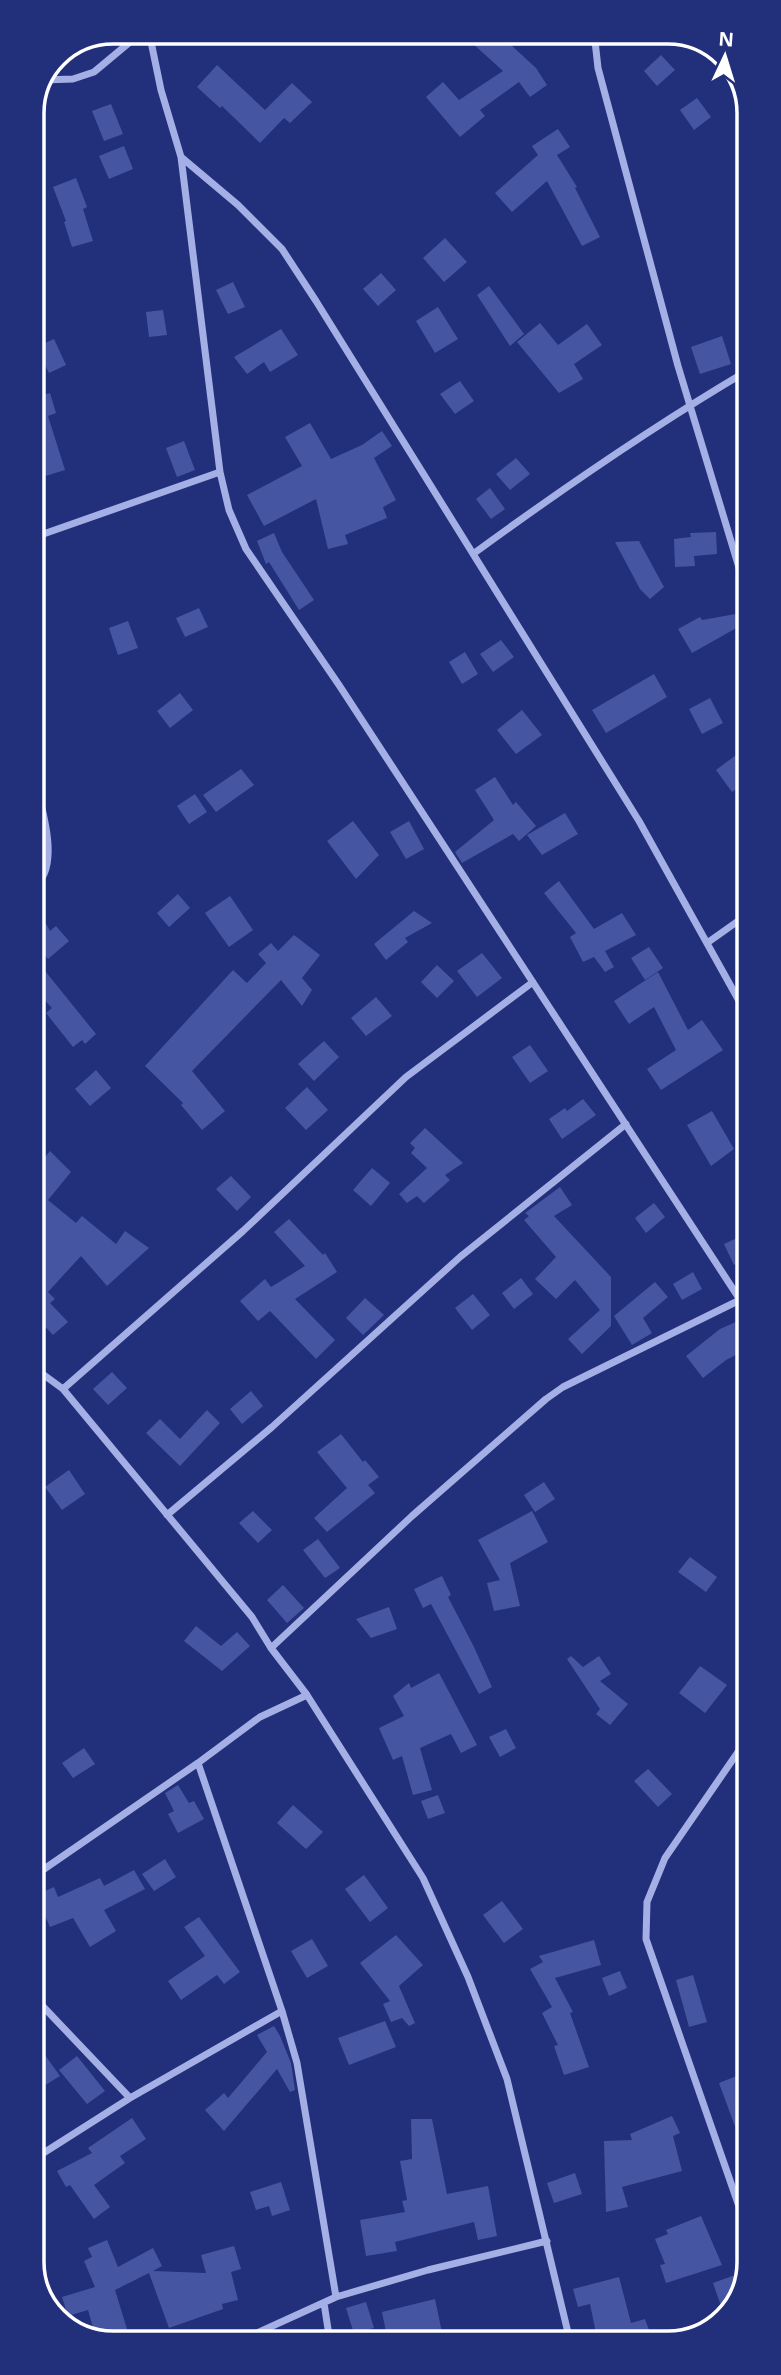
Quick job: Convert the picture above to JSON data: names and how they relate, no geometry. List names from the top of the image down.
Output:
{
  "north": "top"
}
